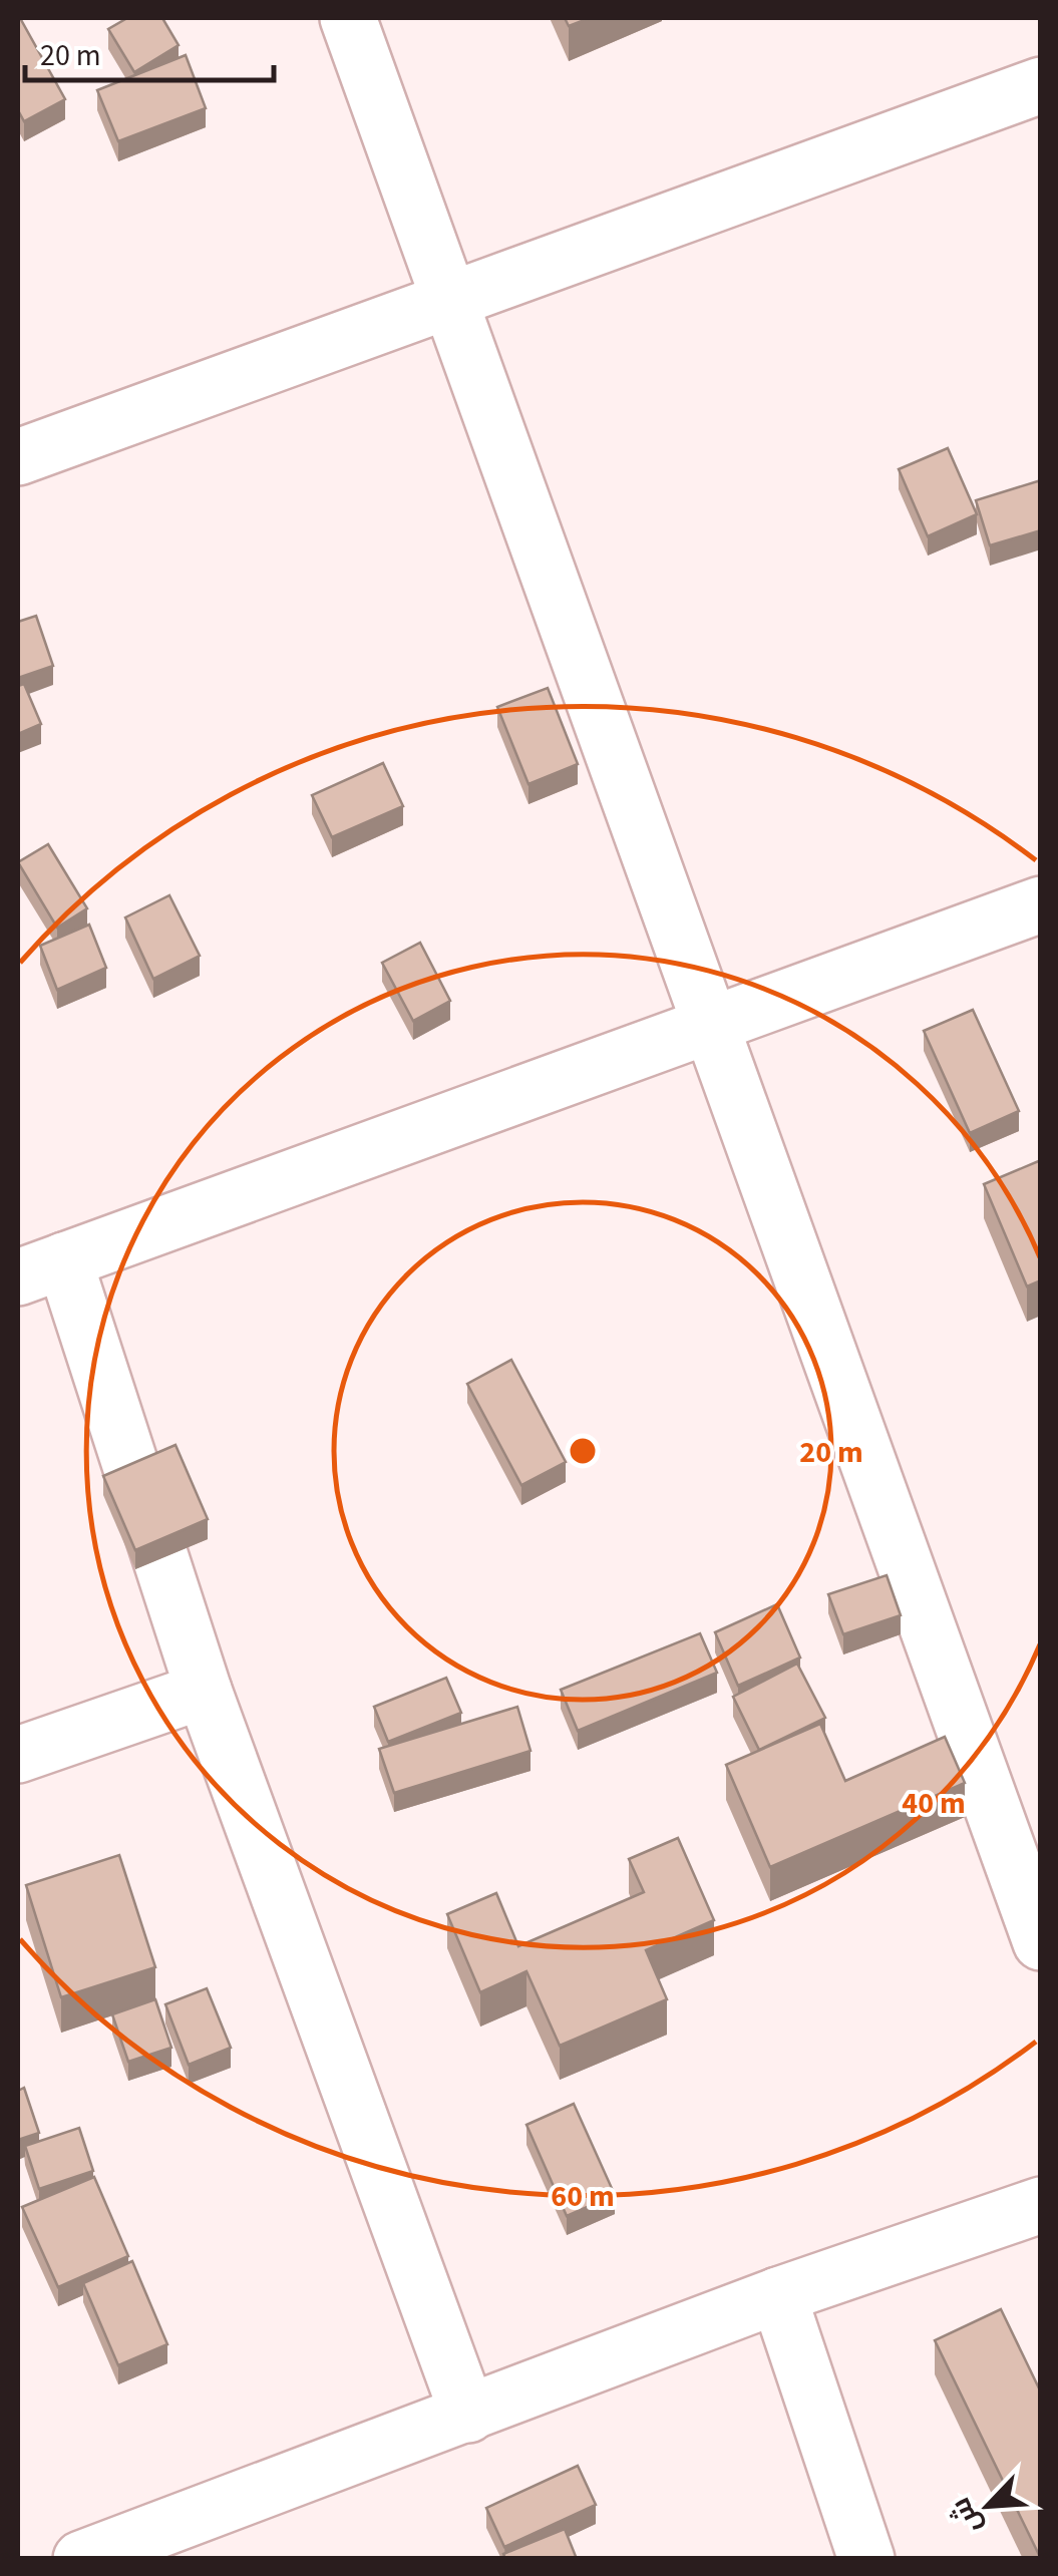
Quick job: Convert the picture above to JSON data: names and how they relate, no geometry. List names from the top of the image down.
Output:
{
  "scale_bar": "20 m",
  "north": "bottom left",
  "rings": ["20 m", "40 m", "60 m"]
}
